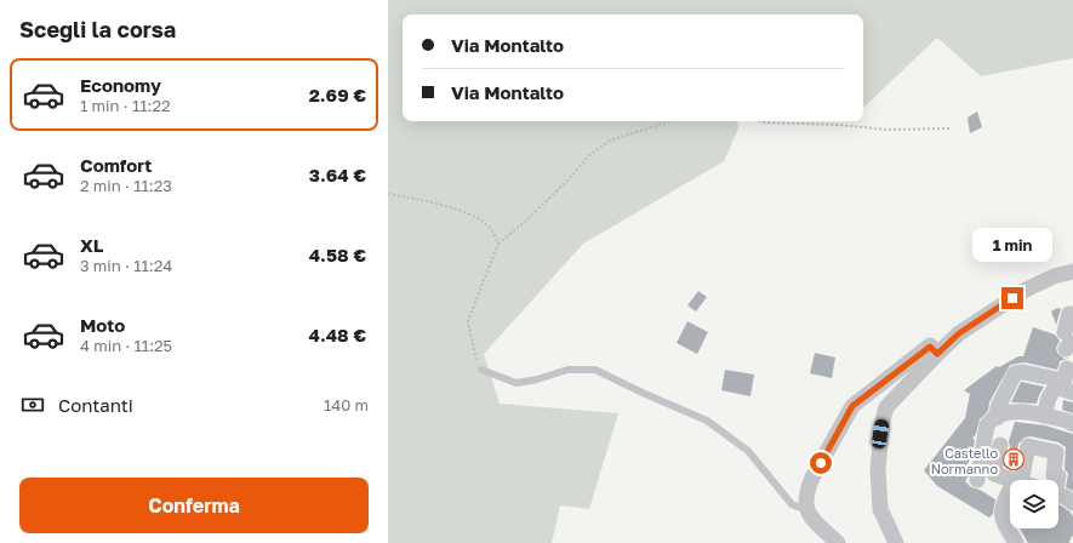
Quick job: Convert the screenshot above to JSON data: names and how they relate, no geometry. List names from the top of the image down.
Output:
{
  "places": {
    "building": ["Castello Normanno"]
  },
  "page": {
    "heading": "Scegli la corsa",
    "banner": ["Via Montalto", "Via Montalto"],
    "list": [
      {
        "name": "Economy",
        "note": "1 min · 11:22",
        "value": "2.69 €"
      },
      {
        "name": "Comfort",
        "note": "2 min · 11:23",
        "value": "3.64 €"
      },
      {
        "name": "XL",
        "note": "3 min · 11:24",
        "value": "4.58 €"
      },
      {
        "name": "Moto",
        "note": "4 min · 11:25",
        "value": "4.48 €"
      }
    ],
    "bubble": "1 min",
    "pay": ["Contanti", "140 m"],
    "buttons": "Conferma"
  }
}
